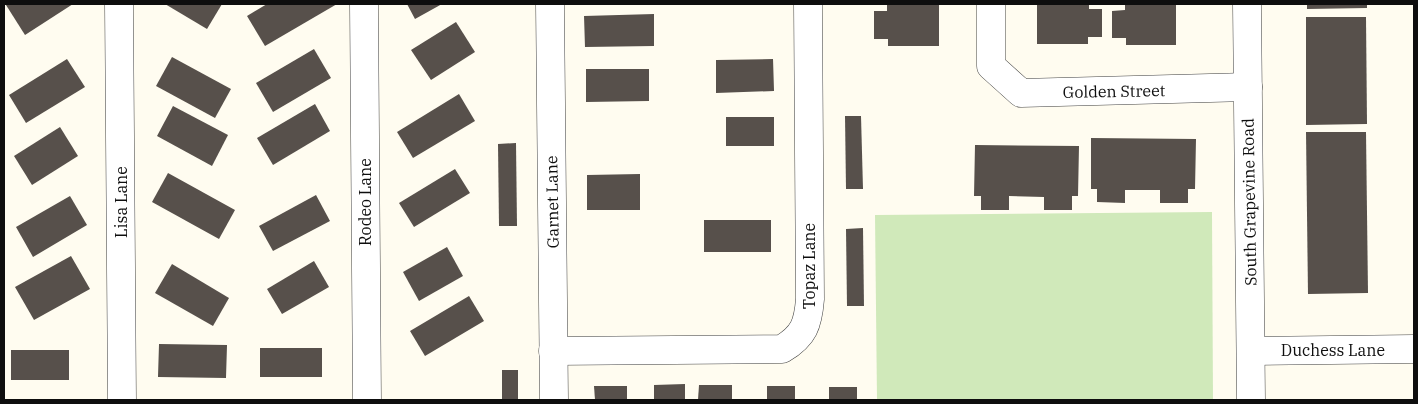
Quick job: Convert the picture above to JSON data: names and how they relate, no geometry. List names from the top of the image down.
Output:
{
  "streets": {
    "street": [
      "Golden Street",
      "Lisa Lane",
      "Rodeo Lane",
      "Garnet Lane",
      "South Grapevine Road",
      "Topaz Lane",
      "Duchess Lane"
    ]
  },
  "crossings": [
    ["Golden Street", "South Grapevine Road"],
    ["Garnet Lane", "Topaz Lane"],
    ["South Grapevine Road", "Duchess Lane"]
  ]
}
